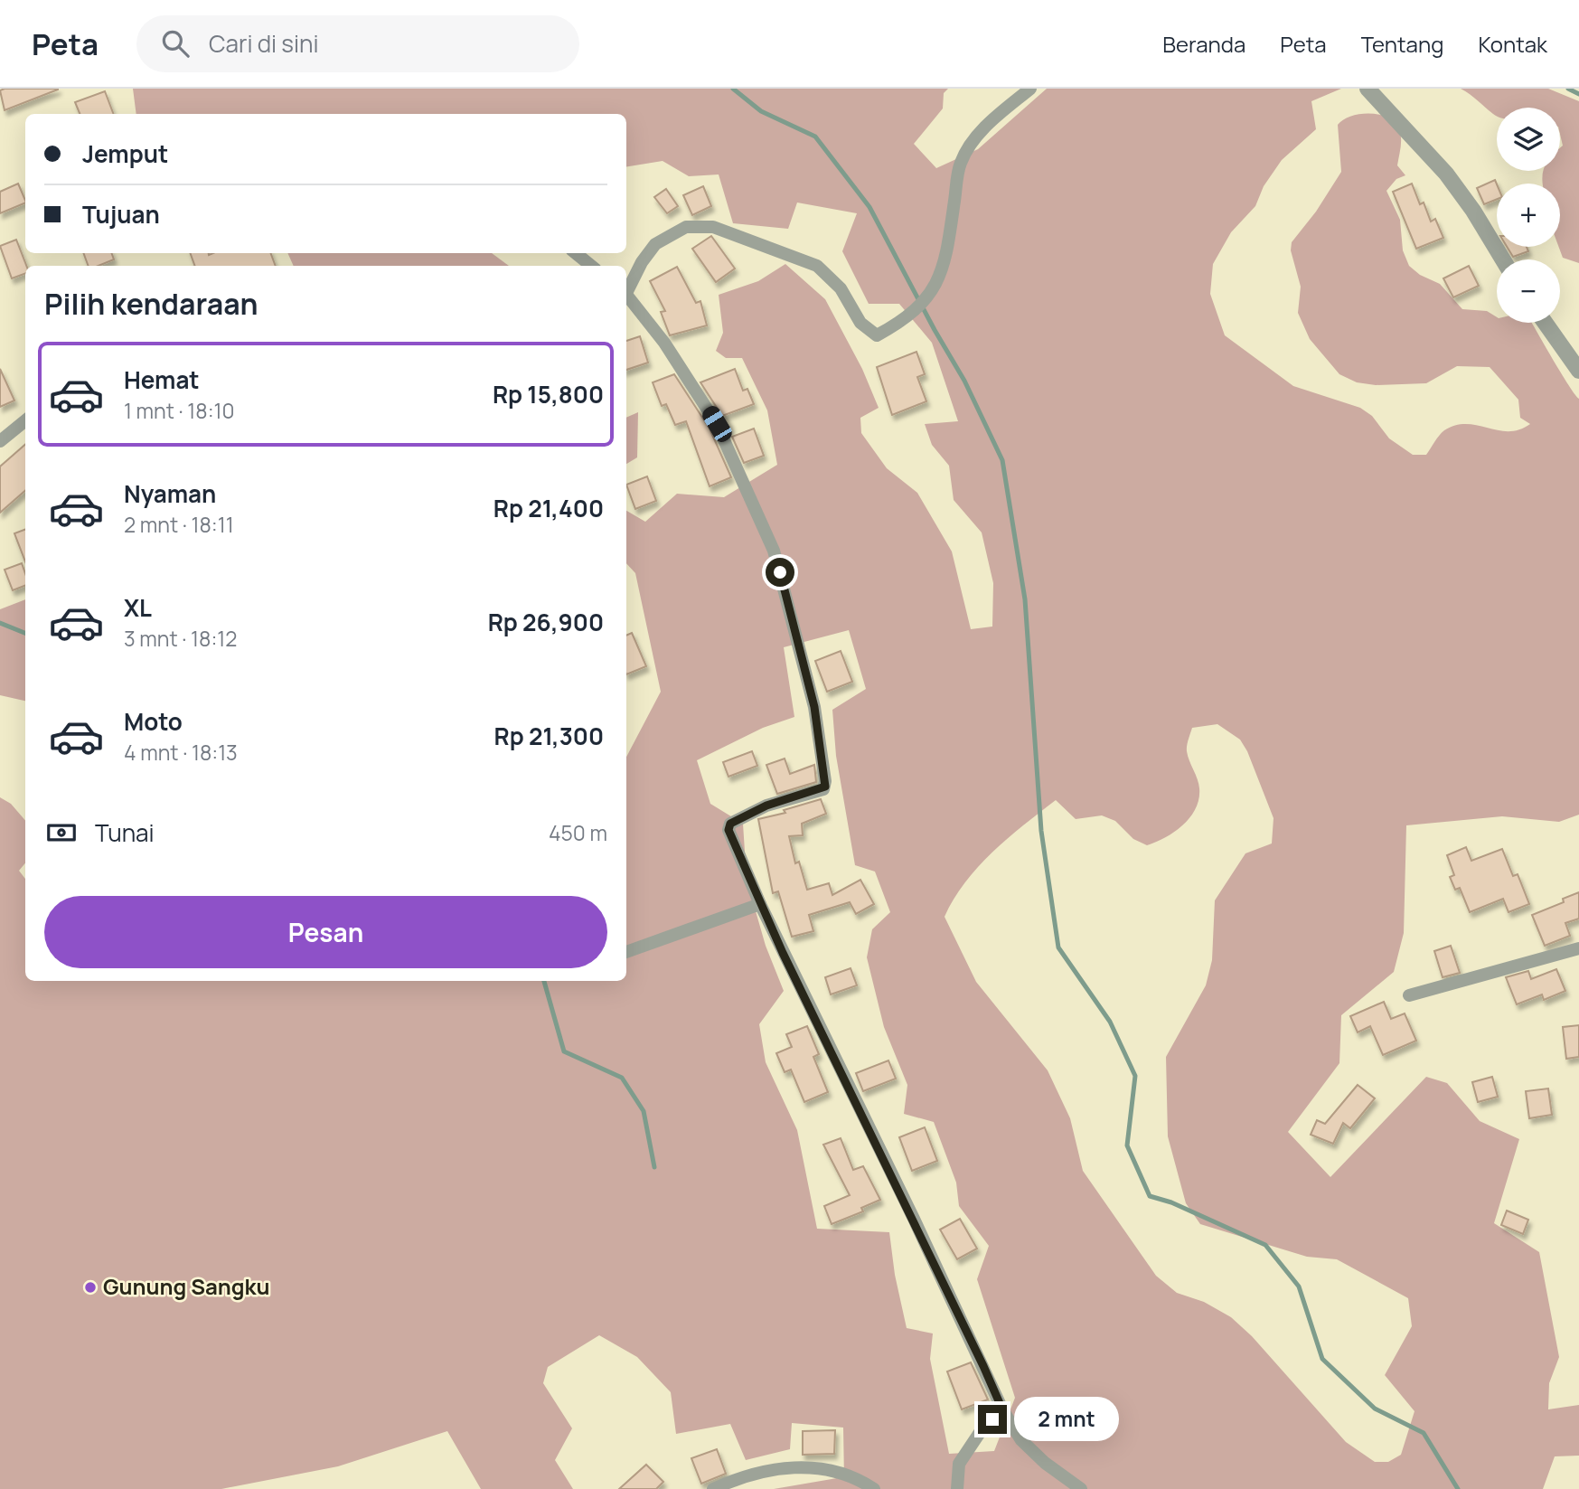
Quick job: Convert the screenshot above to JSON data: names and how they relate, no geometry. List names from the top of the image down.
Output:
{
  "places": ["Gunung Sangku"],
  "page": {
    "header": "Peta",
    "search": "Cari di sini",
    "nav": [
      "Beranda",
      "Peta",
      "Tentang",
      "Kontak"
    ],
    "map_buttons": ["+", "−"],
    "banner": ["Jemput", "Tujuan"],
    "heading": "Pilih kendaraan",
    "list": [
      {
        "name": "Hemat",
        "note": "1 mnt · 18:10",
        "value": "Rp 15,800"
      },
      {
        "name": "Nyaman",
        "note": "2 mnt · 18:11",
        "value": "Rp 21,400"
      },
      {
        "name": "XL",
        "note": "3 mnt · 18:12",
        "value": "Rp 26,900"
      },
      {
        "name": "Moto",
        "note": "4 mnt · 18:13",
        "value": "Rp 21,300"
      }
    ],
    "pay": ["Tunai", "450 m"],
    "buttons": "Pesan",
    "bubble": "2 mnt"
  }
}
